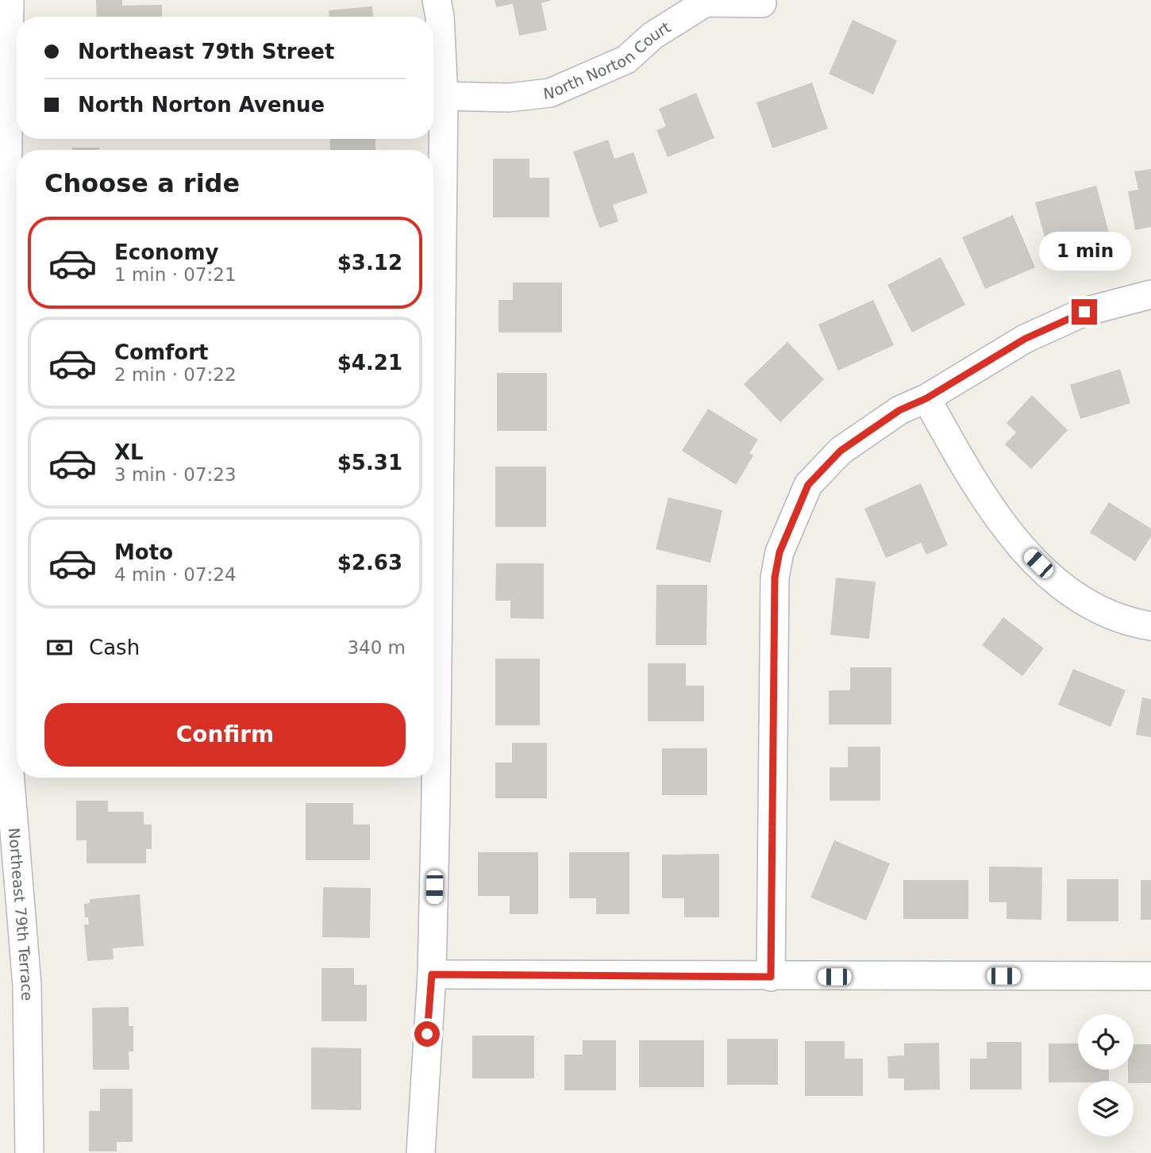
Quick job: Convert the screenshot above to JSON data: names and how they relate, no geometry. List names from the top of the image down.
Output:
{
  "streets": {
    "street": ["North Norton Court", "Northeast 79th Terrace"]
  },
  "page": {
    "banner": ["Northeast 79th Street", "North Norton Avenue"],
    "heading": "Choose a ride",
    "list": [
      {
        "name": "Economy",
        "note": "1 min · 07:21",
        "value": "$3.12"
      },
      {
        "name": "Comfort",
        "note": "2 min · 07:22",
        "value": "$4.21"
      },
      {
        "name": "XL",
        "note": "3 min · 07:23",
        "value": "$5.31"
      },
      {
        "name": "Moto",
        "note": "4 min · 07:24",
        "value": "$2.63"
      }
    ],
    "bubble": "1 min",
    "pay": ["Cash", "340 m"],
    "buttons": "Confirm"
  }
}
